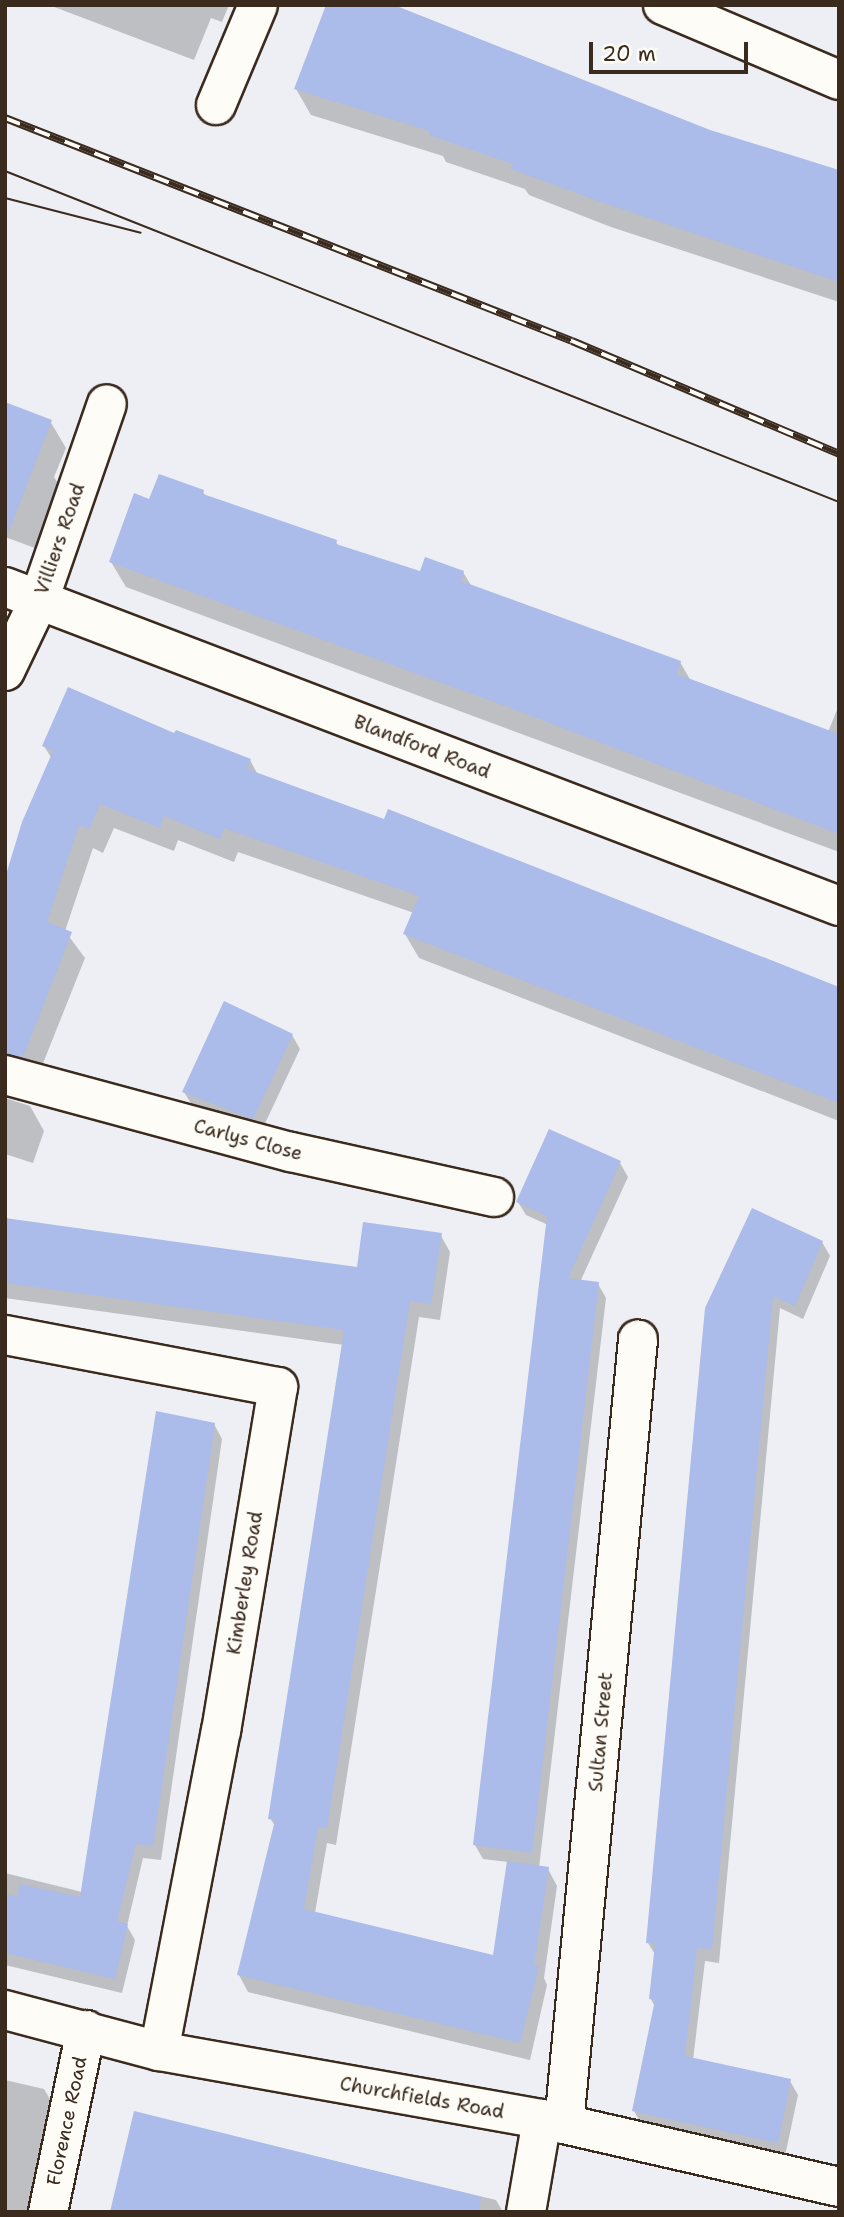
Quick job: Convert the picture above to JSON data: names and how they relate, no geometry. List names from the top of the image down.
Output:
{
  "streets": {
    "street": [
      "Villiers Road",
      "Blandford Road",
      "Carlys Close",
      "Kimberley Road",
      "Sultan Street",
      "Churchfields Road",
      "Florence Road"
    ]
  },
  "crossings": [
    ["Villiers Road", "Blandford Road"],
    ["Kimberley Road", "Churchfields Road"],
    ["Sultan Street", "Churchfields Road"],
    ["Churchfields Road", "Florence Road"]
  ],
  "scale_bar": "20 m"
}
